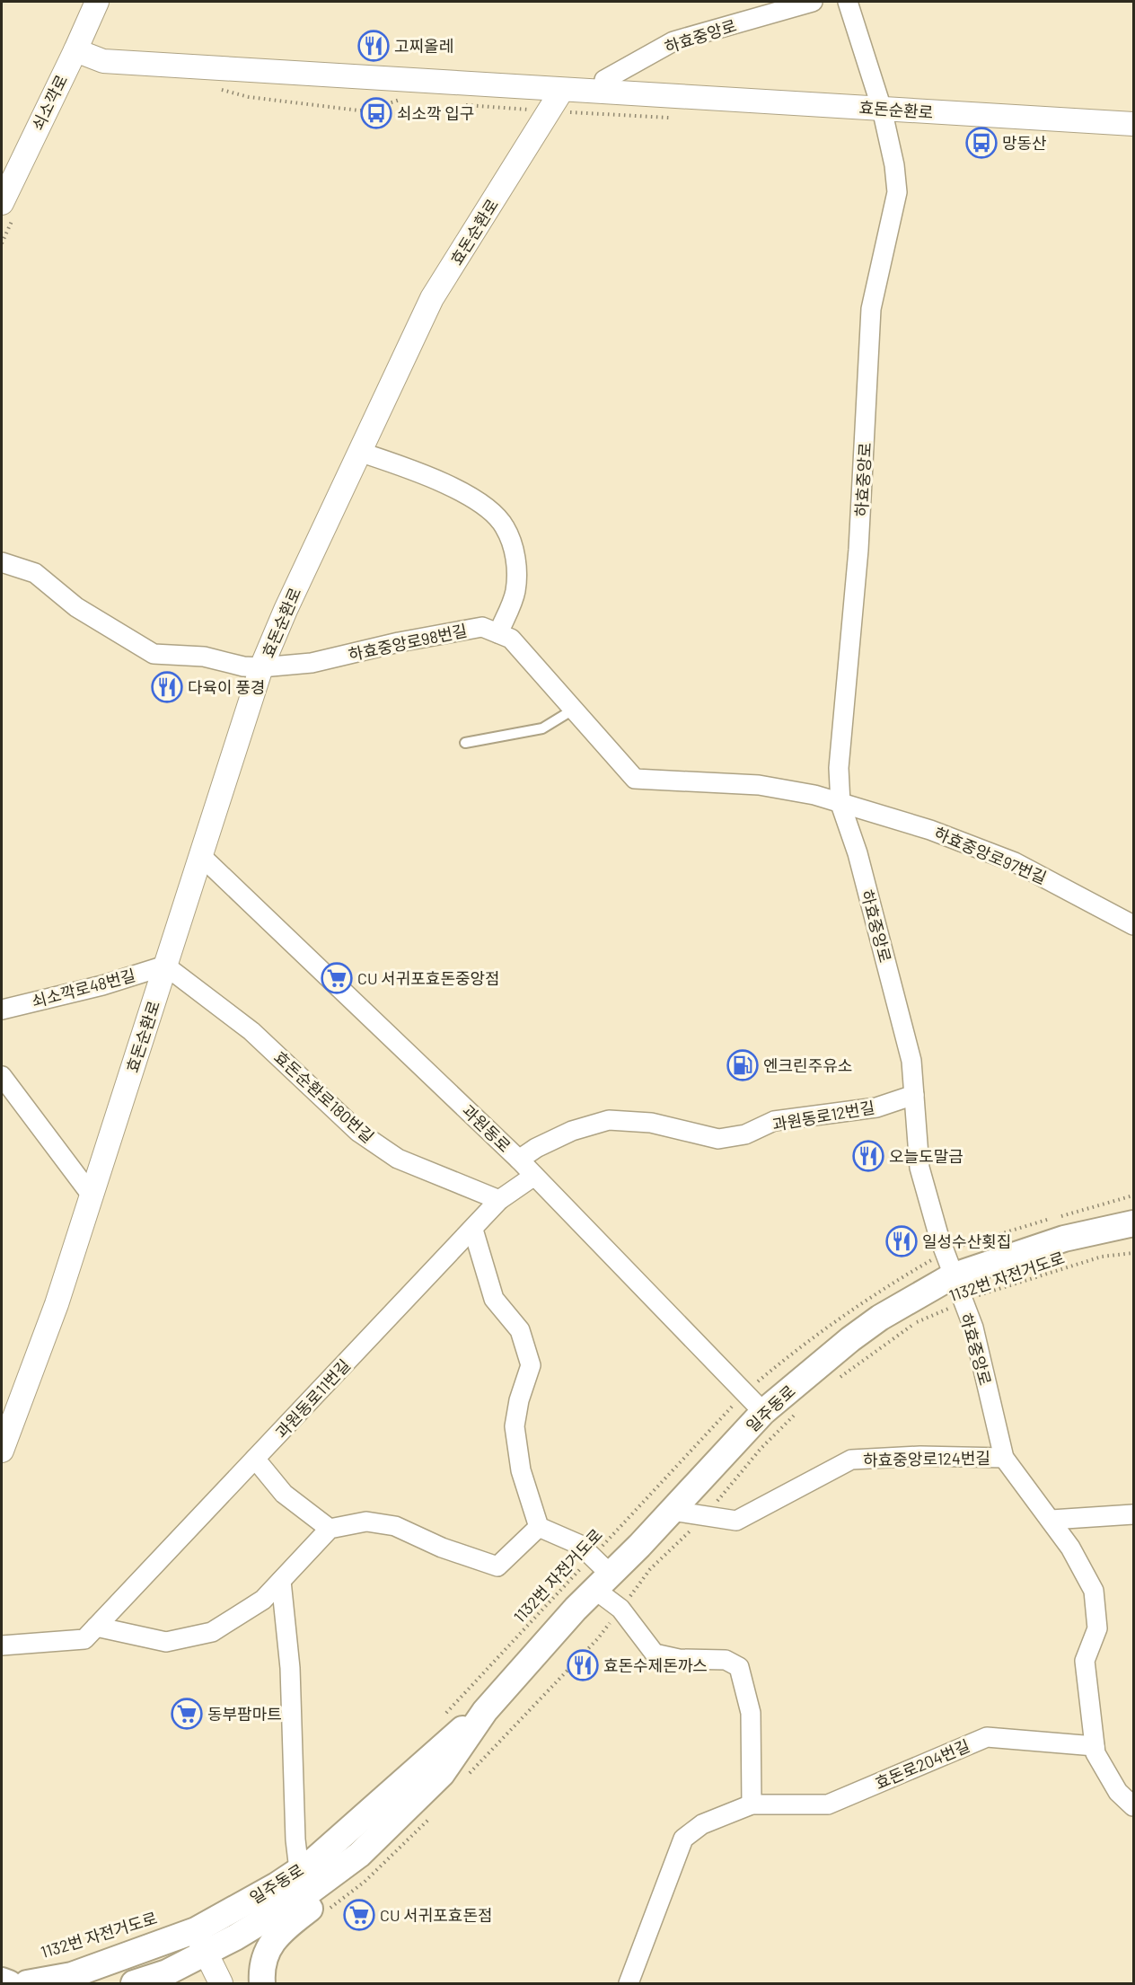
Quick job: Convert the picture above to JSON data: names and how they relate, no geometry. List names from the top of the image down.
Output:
{
  "streets": {
    "main road": ["일주동로"],
    "street": [
      "하효중앙로",
      "쇠소깍로",
      "효돈순환로",
      "하효중앙로98번길",
      "하효중앙로97번길",
      "쇠소깍로48번길",
      "효돈순환로180번길",
      "과원동로12번길",
      "과원동로",
      "과원동로11번길",
      "하효중앙로124번길",
      "효돈로204번길"
    ],
    "path": ["1132번 자전거도로"]
  },
  "crossings": [
    ["하효중앙로", "효돈순환로"],
    ["하효중앙로", "하효중앙로98번길"],
    ["하효중앙로", "하효중앙로97번길"],
    ["하효중앙로", "과원동로12번길"],
    ["하효중앙로", "1132번 자전거도로"],
    ["하효중앙로", "일주동로"],
    ["하효중앙로", "하효중앙로124번길"],
    ["하효중앙로", "효돈로204번길"],
    ["쇠소깍로", "효돈순환로"],
    ["효돈순환로", "하효중앙로98번길"],
    ["효돈순환로", "쇠소깍로48번길"],
    ["효돈순환로", "효돈순환로180번길"],
    ["효돈순환로", "과원동로"],
    ["하효중앙로98번길", "하효중앙로97번길"],
    ["쇠소깍로48번길", "효돈순환로180번길"],
    ["효돈순환로180번길", "과원동로11번길"],
    ["과원동로12번길", "과원동로"],
    ["과원동로", "1132번 자전거도로"],
    ["과원동로", "과원동로11번길"],
    ["과원동로", "일주동로"],
    ["1132번 자전거도로", "일주동로"],
    ["일주동로", "하효중앙로124번길"]
  ],
  "places": {
    "restaurant": [
      "고찌올레",
      "다육이 풍경",
      "오늘도말금",
      "일성수산횟집",
      "효돈수제돈까스"
    ],
    "bus stop": ["쇠소깍 입구", "망동산"],
    "supermarket": ["CU 서귀포효돈중앙점", "동부팜마트", "CU 서귀포효돈점"],
    "fuel station": ["엔크린주유소"]
  }
}
